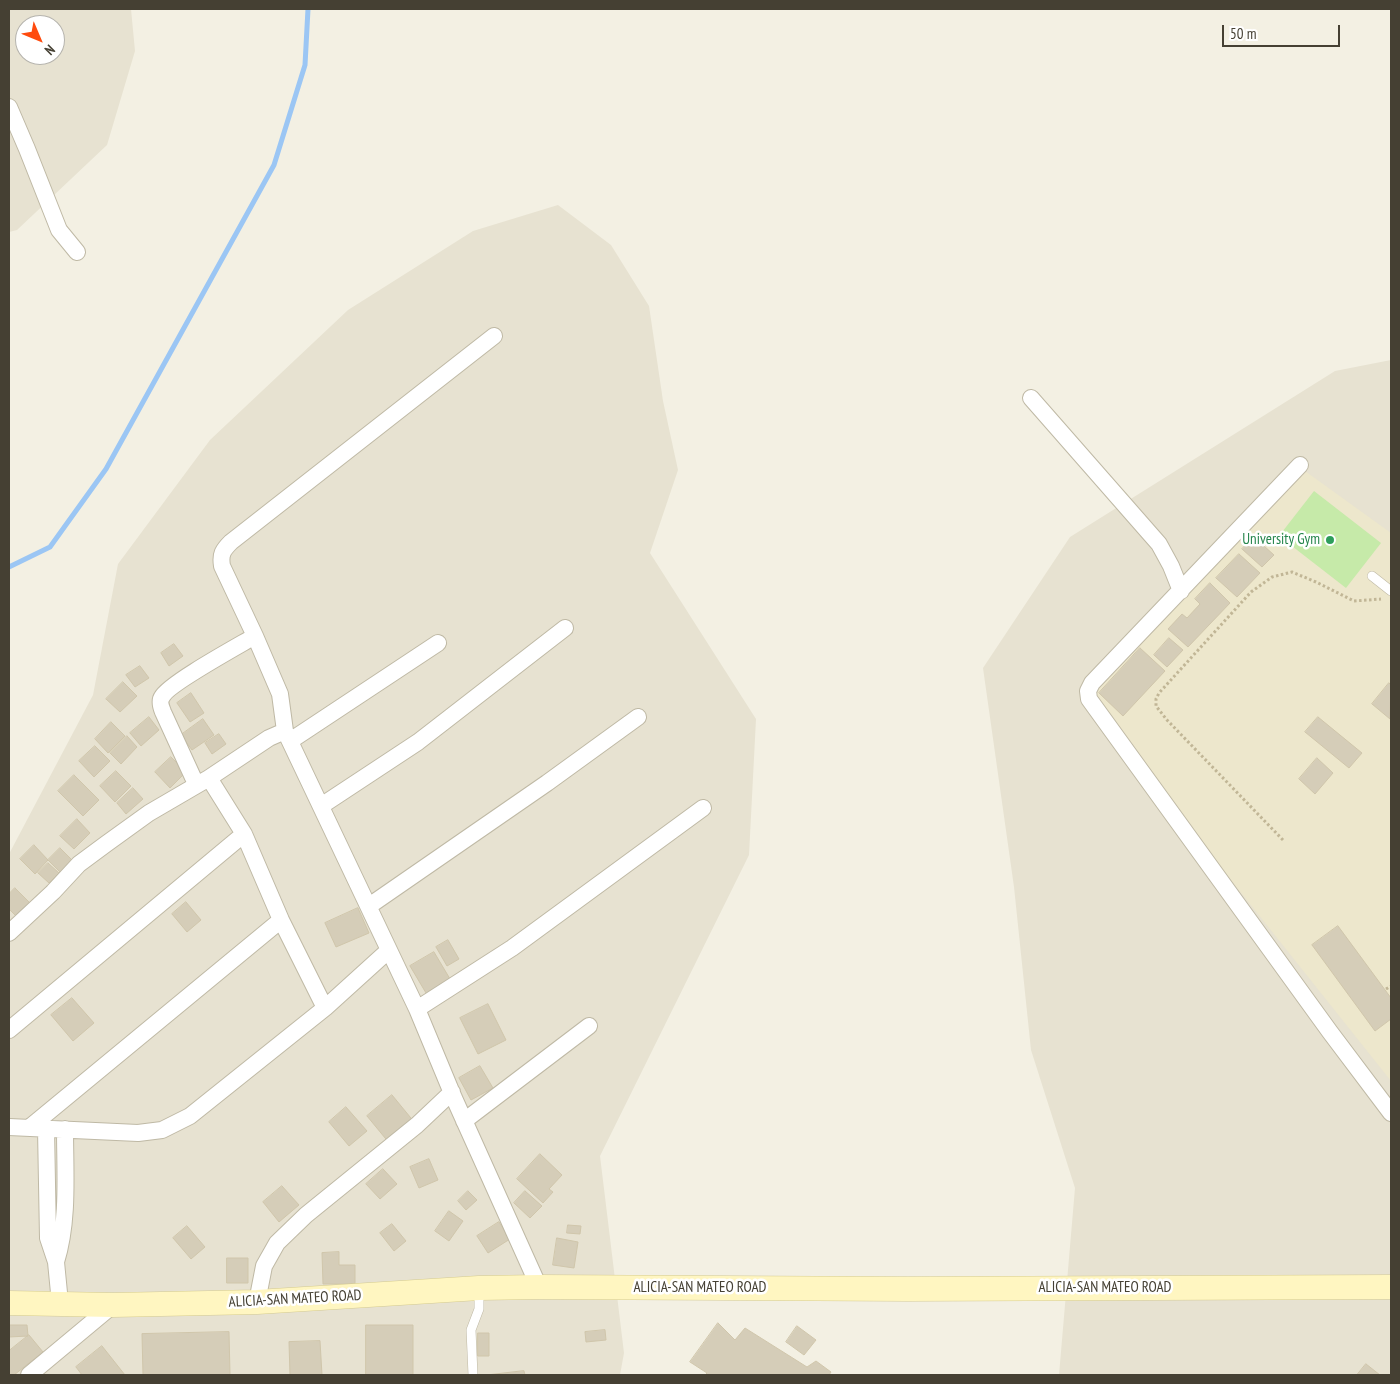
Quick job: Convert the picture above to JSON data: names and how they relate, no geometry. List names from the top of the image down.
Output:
{
  "streets": {
    "main road": ["ALICIA-SAN MATEO ROAD"]
  },
  "places": ["University Gym"],
  "scale_bar": "50 m",
  "north": "bottom right"
}
